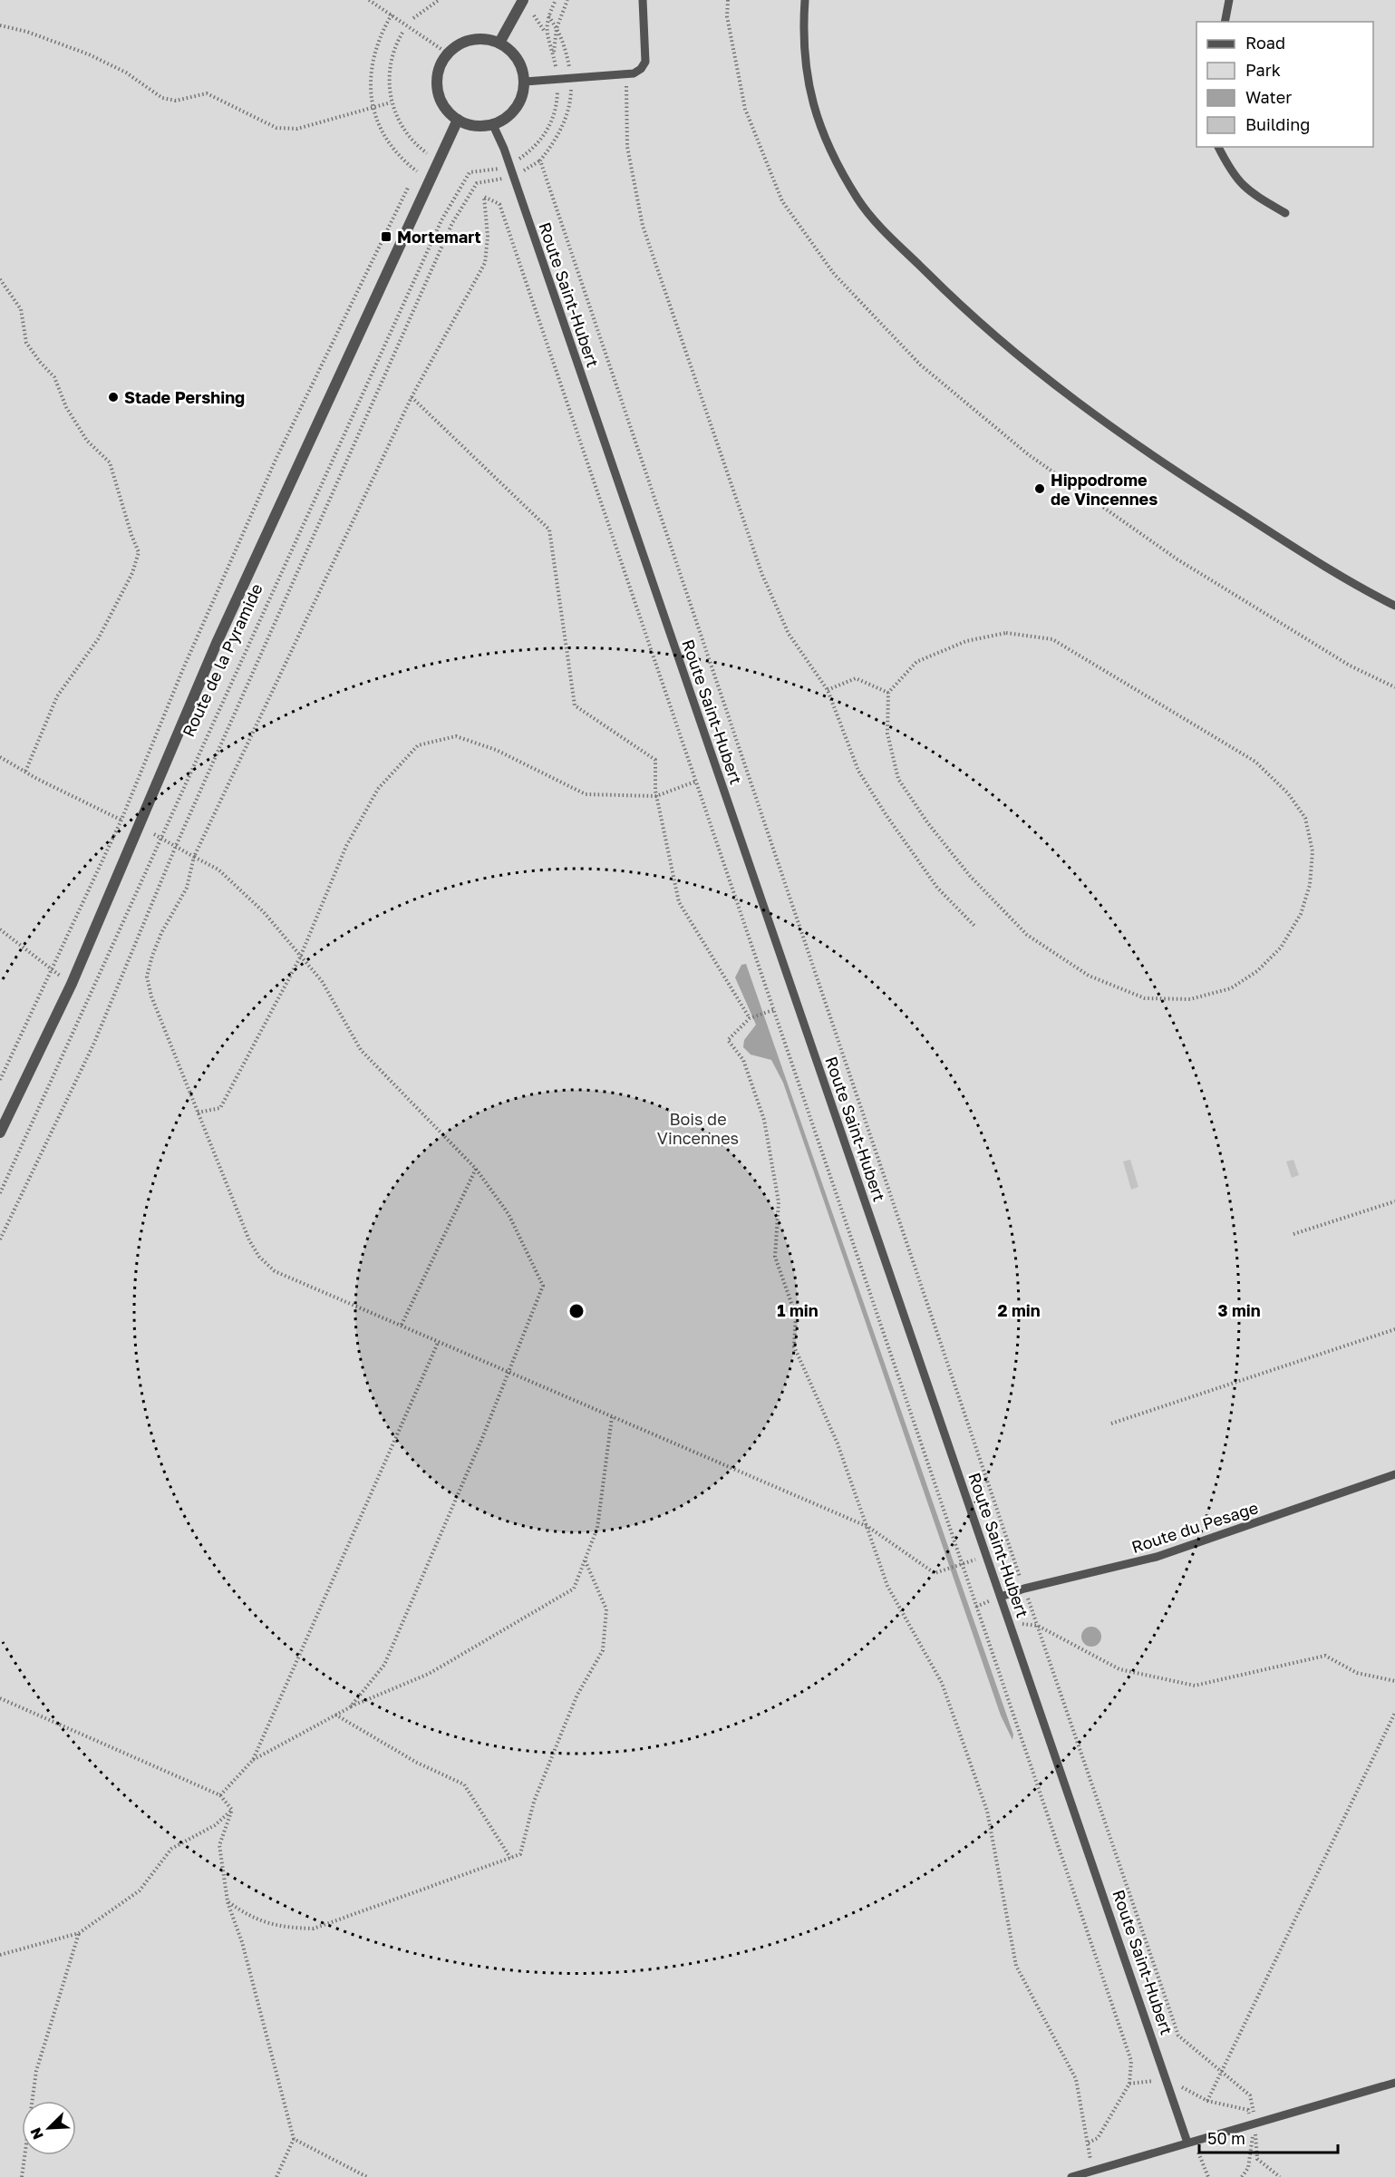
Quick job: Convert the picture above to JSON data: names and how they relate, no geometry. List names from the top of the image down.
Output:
{
  "streets": {
    "street": ["Route de la Pyramide"],
    "lane": ["Route Saint-Hubert", "Route du Pesage"]
  },
  "crossings": [
    ["Route Saint-Hubert", "Route de la Pyramide"],
    ["Route Saint-Hubert", "Route du Pesage"]
  ],
  "parks": ["Bois de Vincennes"],
  "places": {
    "transit": ["Mortemart"],
    "other": ["Stade Pershing", "Hippodrome de Vincennes"]
  },
  "legend": [
    "Road",
    "Park",
    "Water",
    "Building"
  ],
  "scale_bar": "50 m",
  "north": "bottom left",
  "rings": ["1 min", "2 min", "3 min"]
}
